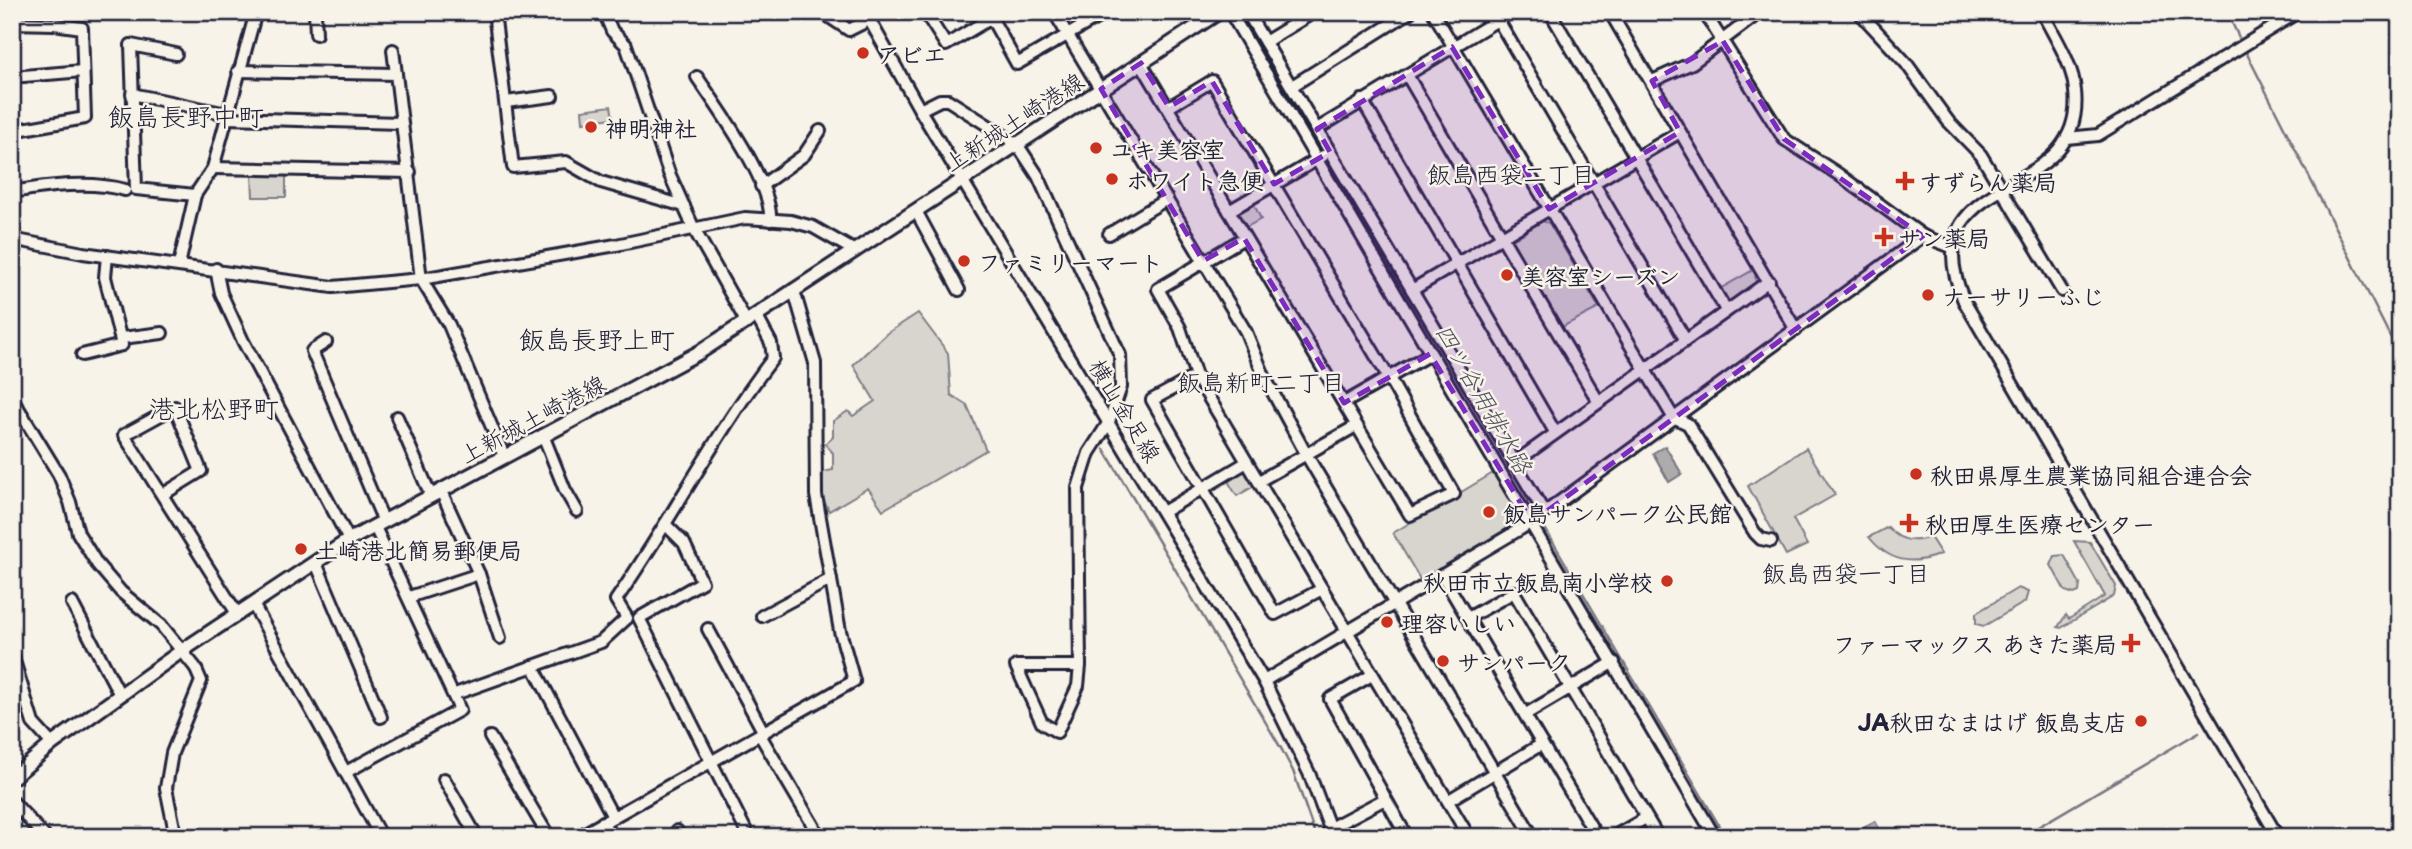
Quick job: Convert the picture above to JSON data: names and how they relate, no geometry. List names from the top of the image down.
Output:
{
  "streets": {
    "main road": ["上新城土崎港線"],
    "street": ["横山金足線"]
  },
  "crossings": [
    ["上新城土崎港線", "横山金足線"]
  ],
  "districts": [
    "飯島長野中町",
    "飯島西袋二丁目",
    "飯島長野上町",
    "飯島新町二丁目",
    "港北松野町",
    "飯島西袋一丁目"
  ],
  "water": ["四ツ谷用排水路"],
  "places": {
    "other": [
      "アビエ",
      "神明神社",
      "ユキ美容室",
      "ホワイト急便",
      "ファミリーマート",
      "美容室シーズン",
      "ナーサリーふじ",
      "秋田県厚生農業協同組合連合会",
      "飯島サンパーク公民館",
      "土崎港北簡易郵便局",
      "秋田市立飯島南小学校",
      "理容いしい",
      "サンパーク",
      "JA秋田なまはげ 飯島支店"
    ],
    "health": [
      "すずらん薬局",
      "サン薬局",
      "秋田厚生医療センター",
      "ファーマックス あきた薬局"
    ]
  }
}
